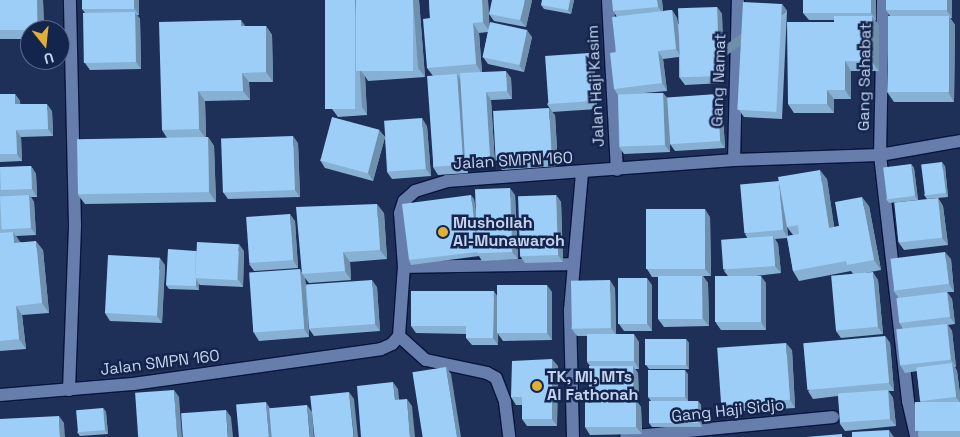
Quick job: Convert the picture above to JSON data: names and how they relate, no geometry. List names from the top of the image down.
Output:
{
  "streets": {
    "street": [
      "Gang Sahabat",
      "Gang Namat",
      "Jalan Haji Kasim",
      "Jalan SMPN 160",
      "Gang Haji Sidjo"
    ]
  },
  "crossings": [
    ["Gang Sahabat", "Jalan SMPN 160"],
    ["Gang Namat", "Jalan SMPN 160"],
    ["Jalan Haji Kasim", "Jalan SMPN 160"]
  ],
  "places": ["Mushollah Al-Munawaroh", "TK, MI, MTs Al Fathonah"],
  "north": "bottom"
}
